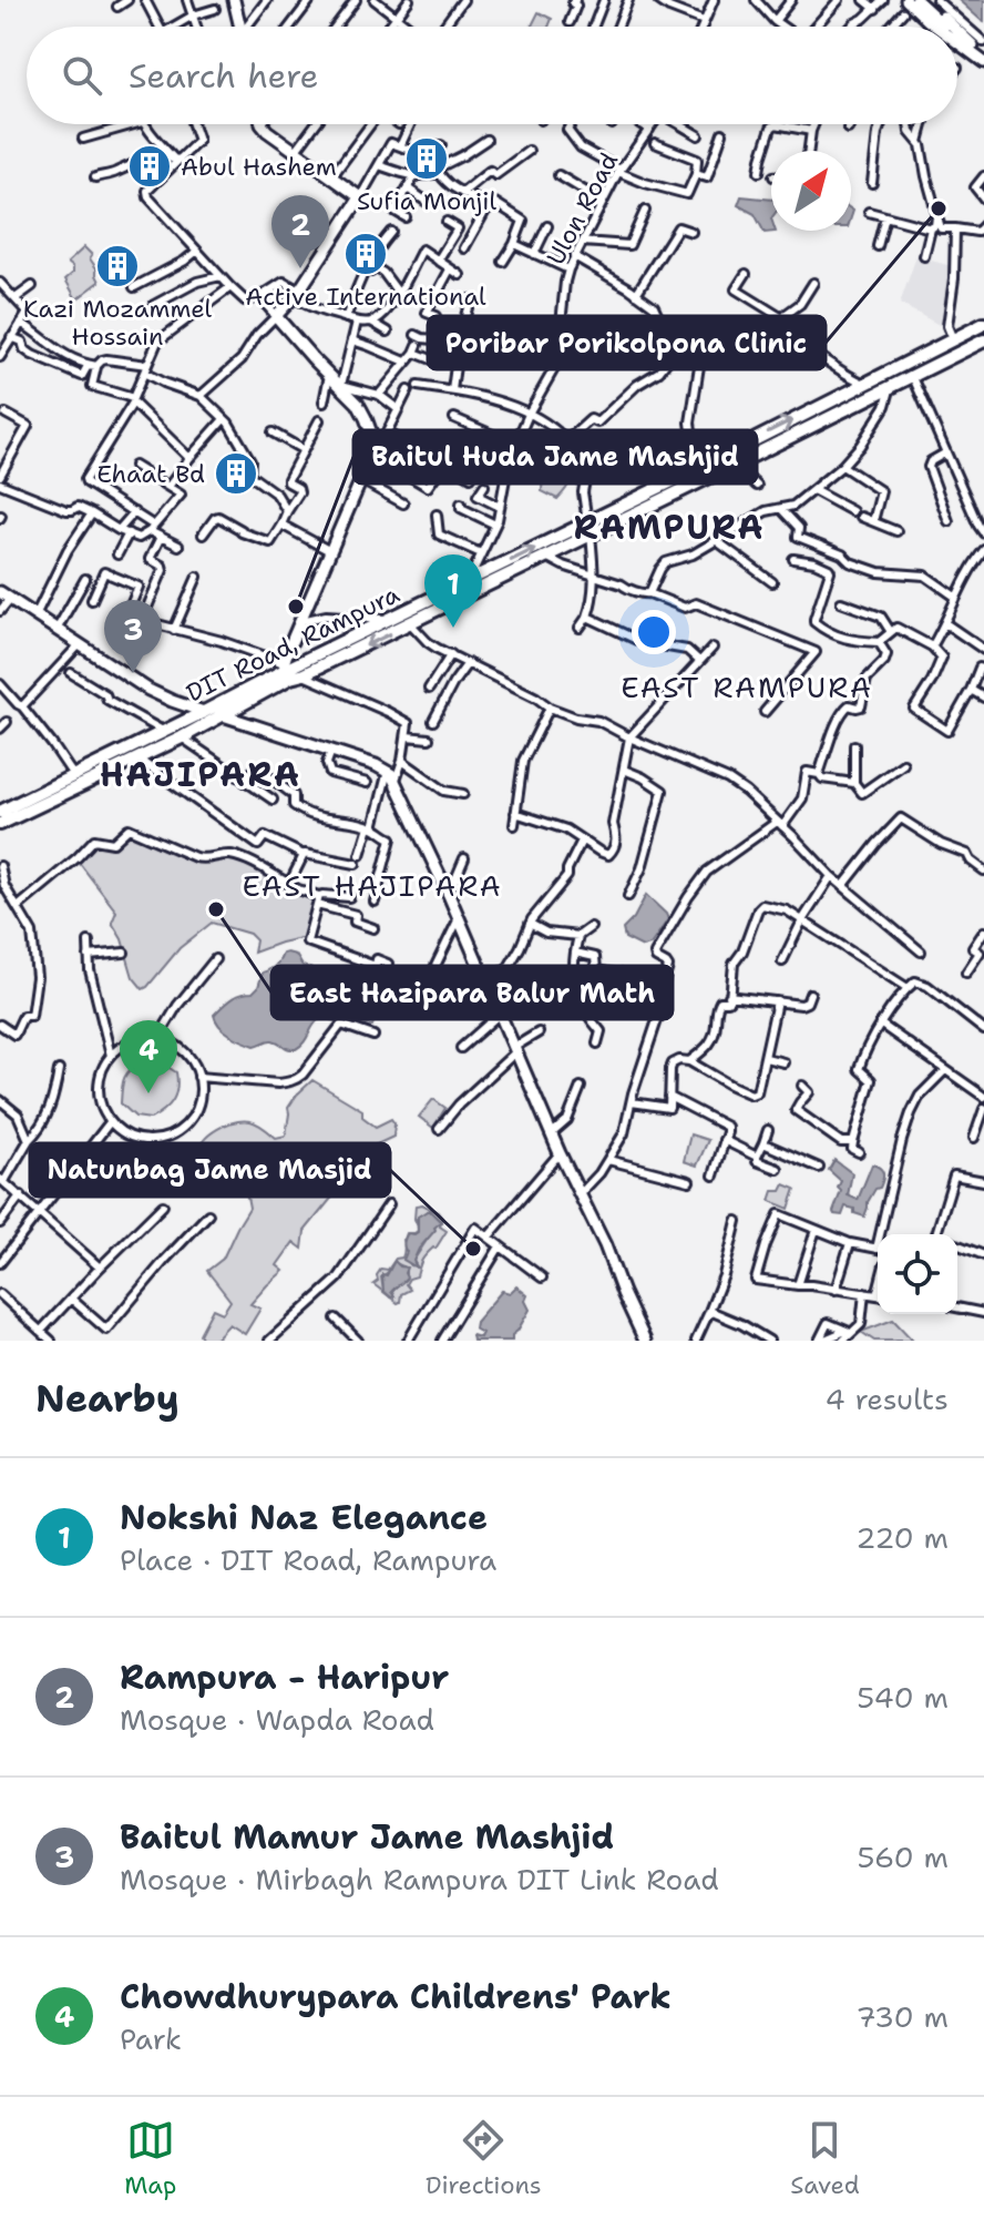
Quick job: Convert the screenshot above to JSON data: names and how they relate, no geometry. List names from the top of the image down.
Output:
{
  "streets": {
    "main road": ["DIT Road, Rampura"],
    "street": ["Ulon Road"]
  },
  "crossings": [
    ["Ulon Road", "DIT Road, Rampura"]
  ],
  "districts": [
    "RAMPURA",
    "EAST RAMPURA",
    "HAJIPARA",
    "EAST HAJIPARA"
  ],
  "places": {
    "building": [
      "Sufia Monjil",
      "Abul Hashem",
      "Active International",
      "Kazi Mozammel Hossain",
      "Ehaat Bd"
    ],
    "other": [
      "Poribar Porikolpona Clinic",
      "Baitul Huda Jame Mashjid",
      "East Hazipara Balur Math",
      "Natunbag Jame Masjid"
    ]
  },
  "north": "top right",
  "page": {
    "search": "Search here",
    "pins": [
      "2",
      "1",
      "3",
      "4"
    ],
    "heading": ["Nearby", "4 results"],
    "list": [
      {
        "mark": "1",
        "name": "Nokshi Naz Elegance",
        "note": "Place · DIT Road, Rampura",
        "value": "220 m"
      },
      {
        "mark": "2",
        "name": "Rampura - Haripur",
        "note": "Mosque · Wapda Road",
        "value": "540 m"
      },
      {
        "mark": "3",
        "name": "Baitul Mamur Jame Mashjid",
        "note": "Mosque · Mirbagh Rampura DIT Link Road",
        "value": "560 m"
      },
      {
        "mark": "4",
        "name": "Chowdhurypara Childrens' Park",
        "note": "Park",
        "value": "730 m"
      }
    ],
    "nav": ["Map", "Directions", "Saved"]
  }
}
